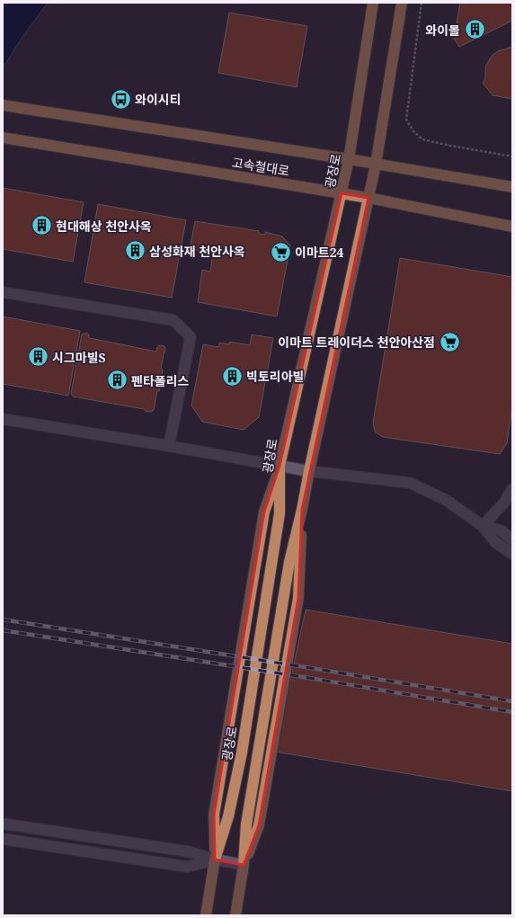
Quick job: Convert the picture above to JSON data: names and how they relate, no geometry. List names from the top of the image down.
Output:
{
  "streets": {
    "main road": ["고속철대로", "광장로"]
  },
  "crossings": [
    ["고속철대로", "광장로"]
  ],
  "places": {
    "building": [
      "와이몰",
      "현대해상 천안사옥",
      "삼성화재 천안사옥",
      "시그마빌S",
      "빅토리아빌",
      "펜타폴리스"
    ],
    "bus stop": ["와이시티"],
    "supermarket": ["이마트24", "이마트 트레이더스 천안아산점"]
  }
}
